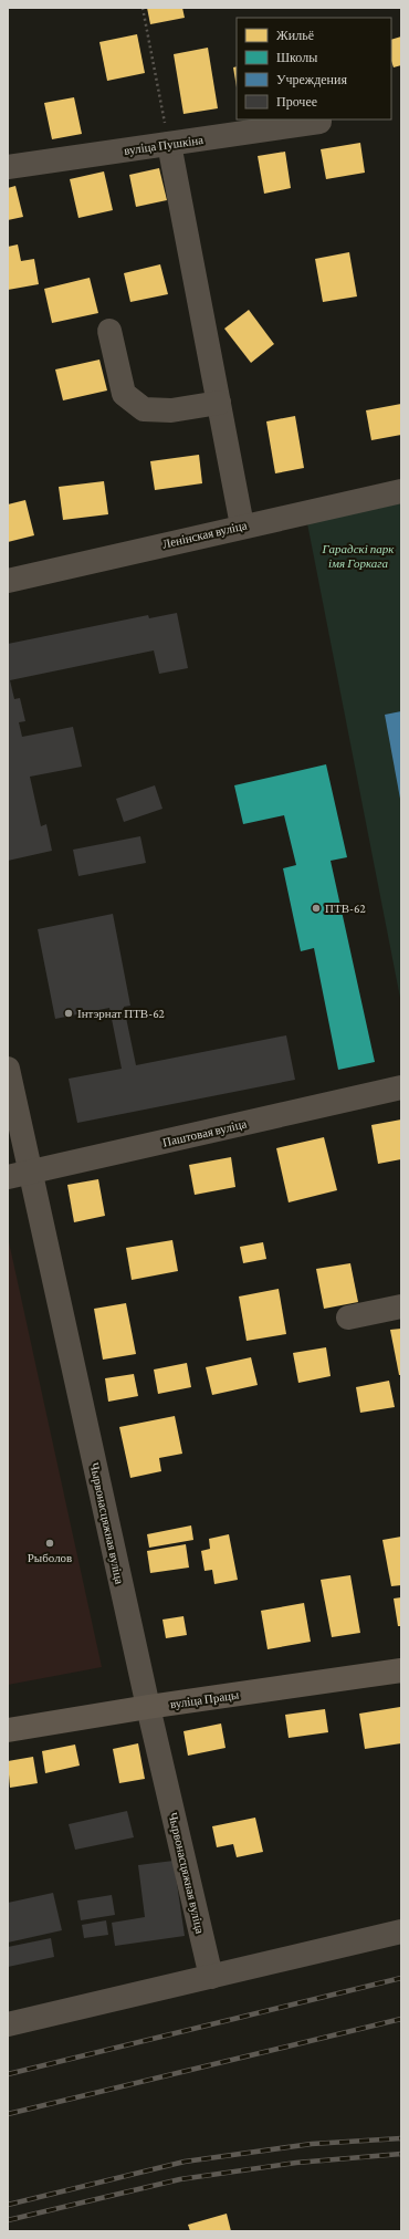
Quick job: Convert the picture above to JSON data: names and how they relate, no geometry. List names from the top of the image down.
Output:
{
  "streets": {
    "main road": ["вуліца Працы"],
    "street": [
      "вуліца Пушкіна",
      "Ленінская вуліца",
      "Паштовая вуліца",
      "Чырвонасцяжная вуліца"
    ]
  },
  "crossings": [
    ["Паштовая вуліца", "Чырвонасцяжная вуліца"],
    ["Чырвонасцяжная вуліца", "вуліца Працы"]
  ],
  "parks": ["Гарадскі парк імя Горкага"],
  "places": ["ПТВ-62", "Інтэрнат ПТВ-62", "Рыболов"],
  "legend": [
    "Жильё",
    "Школы",
    "Учреждения",
    "Прочее"
  ]
}
